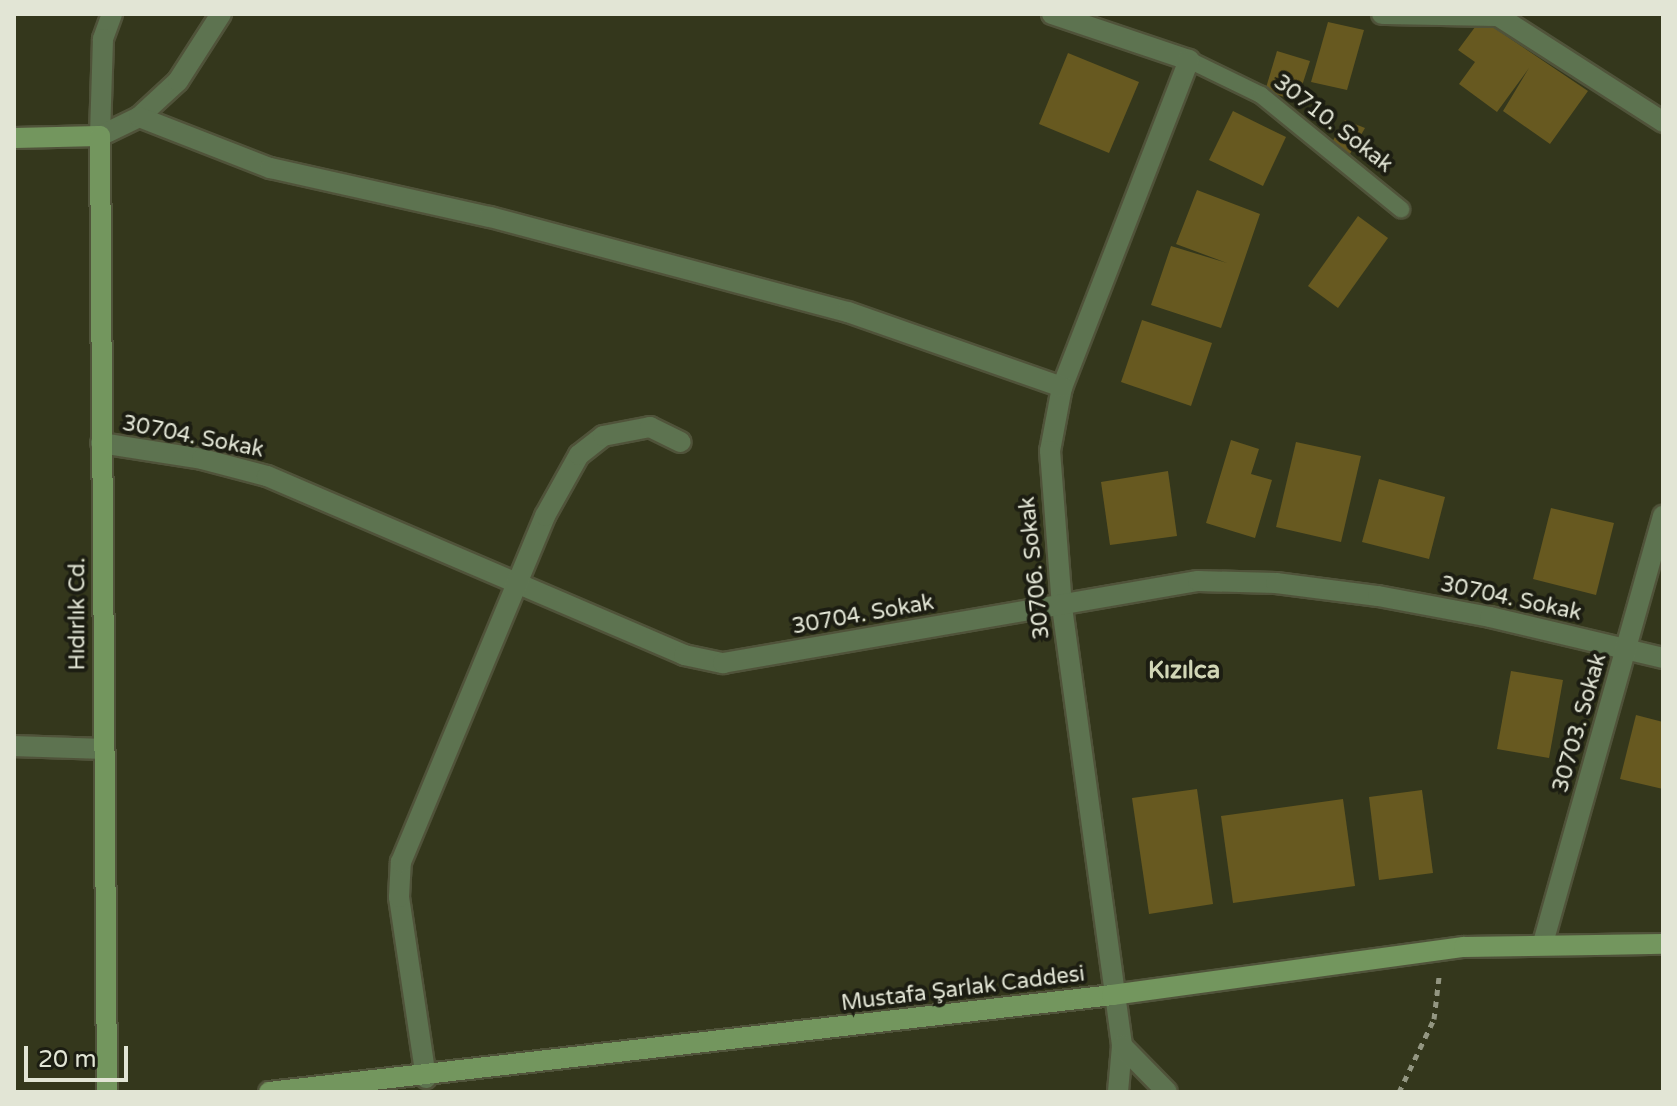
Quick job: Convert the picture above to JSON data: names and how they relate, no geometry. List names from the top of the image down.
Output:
{
  "streets": {
    "street": [
      "30710. Sokak",
      "30704. Sokak",
      "30706. Sokak",
      "Hıdırlık Cd.",
      "30703. Sokak",
      "Mustafa Şarlak Caddesi"
    ]
  },
  "crossings": [
    ["30710. Sokak", "30706. Sokak"],
    ["30704. Sokak", "30706. Sokak"],
    ["30704. Sokak", "Hıdırlık Cd."],
    ["30704. Sokak", "30703. Sokak"],
    ["30706. Sokak", "Mustafa Şarlak Caddesi"],
    ["30703. Sokak", "Mustafa Şarlak Caddesi"]
  ],
  "districts": ["Kızılca"],
  "scale_bar": "20 m"
}
